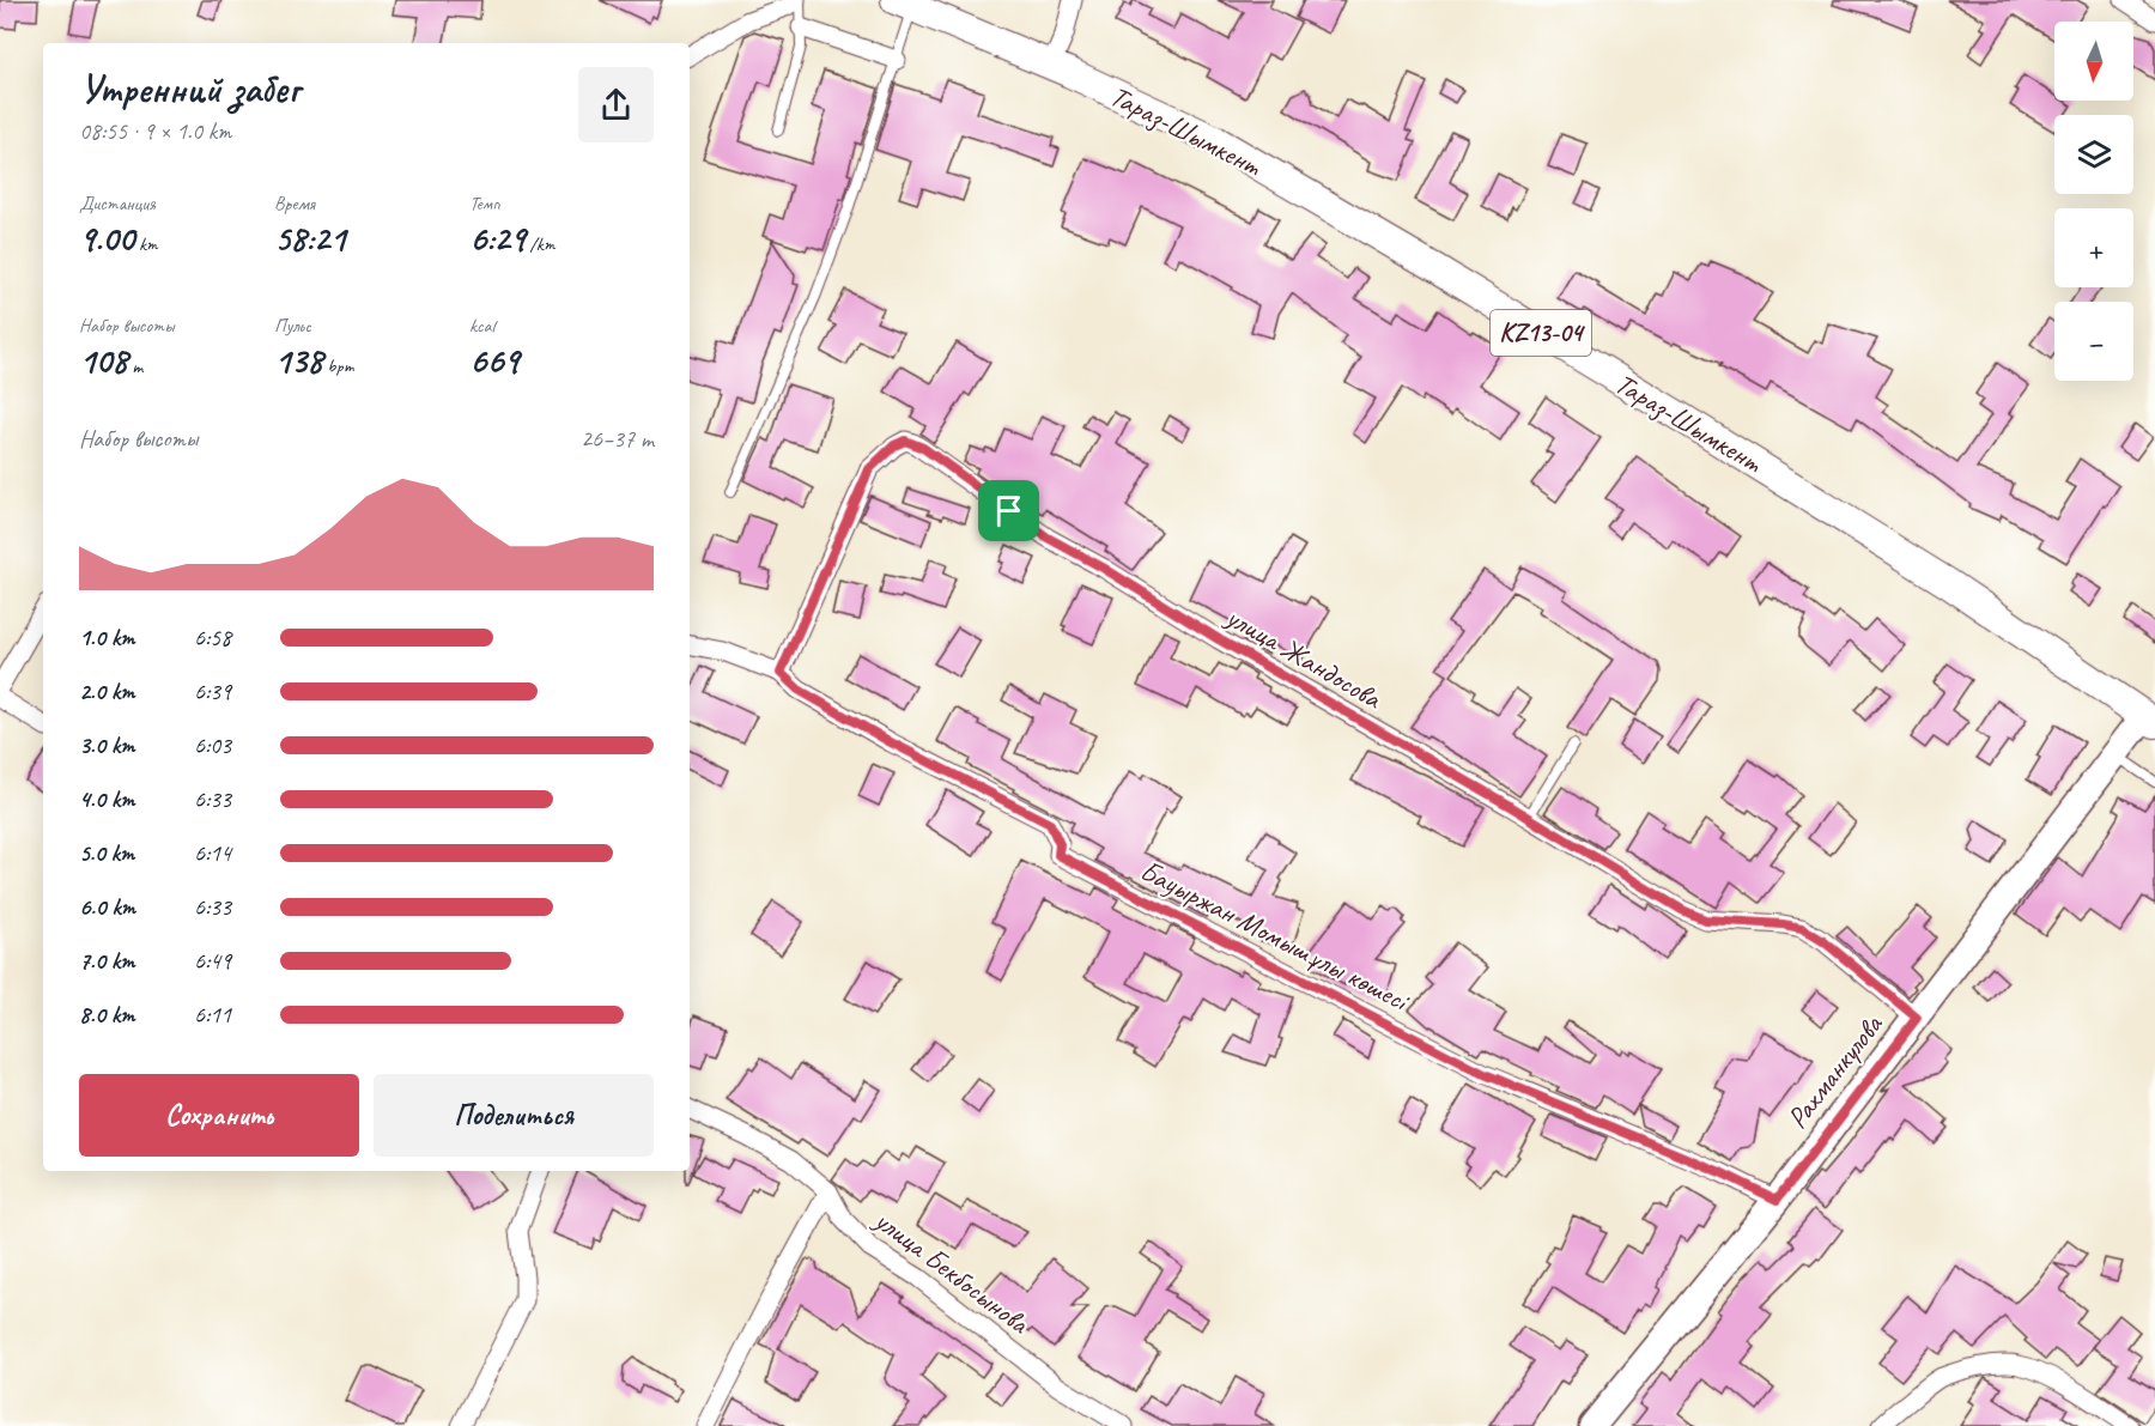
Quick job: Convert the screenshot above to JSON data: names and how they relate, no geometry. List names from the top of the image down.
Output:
{
  "streets": {
    "main road": ["Тараз-Шымкент", "KZ13-04"],
    "street": [
      "улица Жандосова",
      "Бауыржан Момышұлы көшесі",
      "Рахманкулова",
      "улица Бекбосынова"
    ]
  },
  "crossings": [
    ["Тараз-Шымкент", "Рахманкулова"],
    ["улица Жандосова", "Бауыржан Момышұлы көшесі"],
    ["улица Жандосова", "Рахманкулова"],
    ["Бауыржан Момышұлы көшесі", "Рахманкулова"]
  ],
  "north": "bottom",
  "page": {
    "map_buttons": ["+", "−"],
    "heading": ["Утренний забег", "08:55 · 9 × 1.0 km"],
    "stats": [
      ["Дистанция", "9.00 km"],
      ["Время", "58:21"],
      ["Темп", "6:29 /km"],
      ["Набор высоты", "108 m"],
      ["Пульс", "138 bpm"],
      ["kcal", "669"]
    ],
    "chart": ["Набор высоты", "26–37 m"],
    "list": [
      {
        "name": "1.0 km",
        "note": "6:58"
      },
      {
        "name": "2.0 km",
        "note": "6:39"
      },
      {
        "name": "3.0 km",
        "note": "6:03"
      },
      {
        "name": "4.0 km",
        "note": "6:33"
      },
      {
        "name": "5.0 km",
        "note": "6:14"
      },
      {
        "name": "6.0 km",
        "note": "6:33"
      },
      {
        "name": "7.0 km",
        "note": "6:49"
      },
      {
        "name": "8.0 km",
        "note": "6:11"
      }
    ],
    "buttons": ["Сохранить", "Поделиться"]
  }
}
